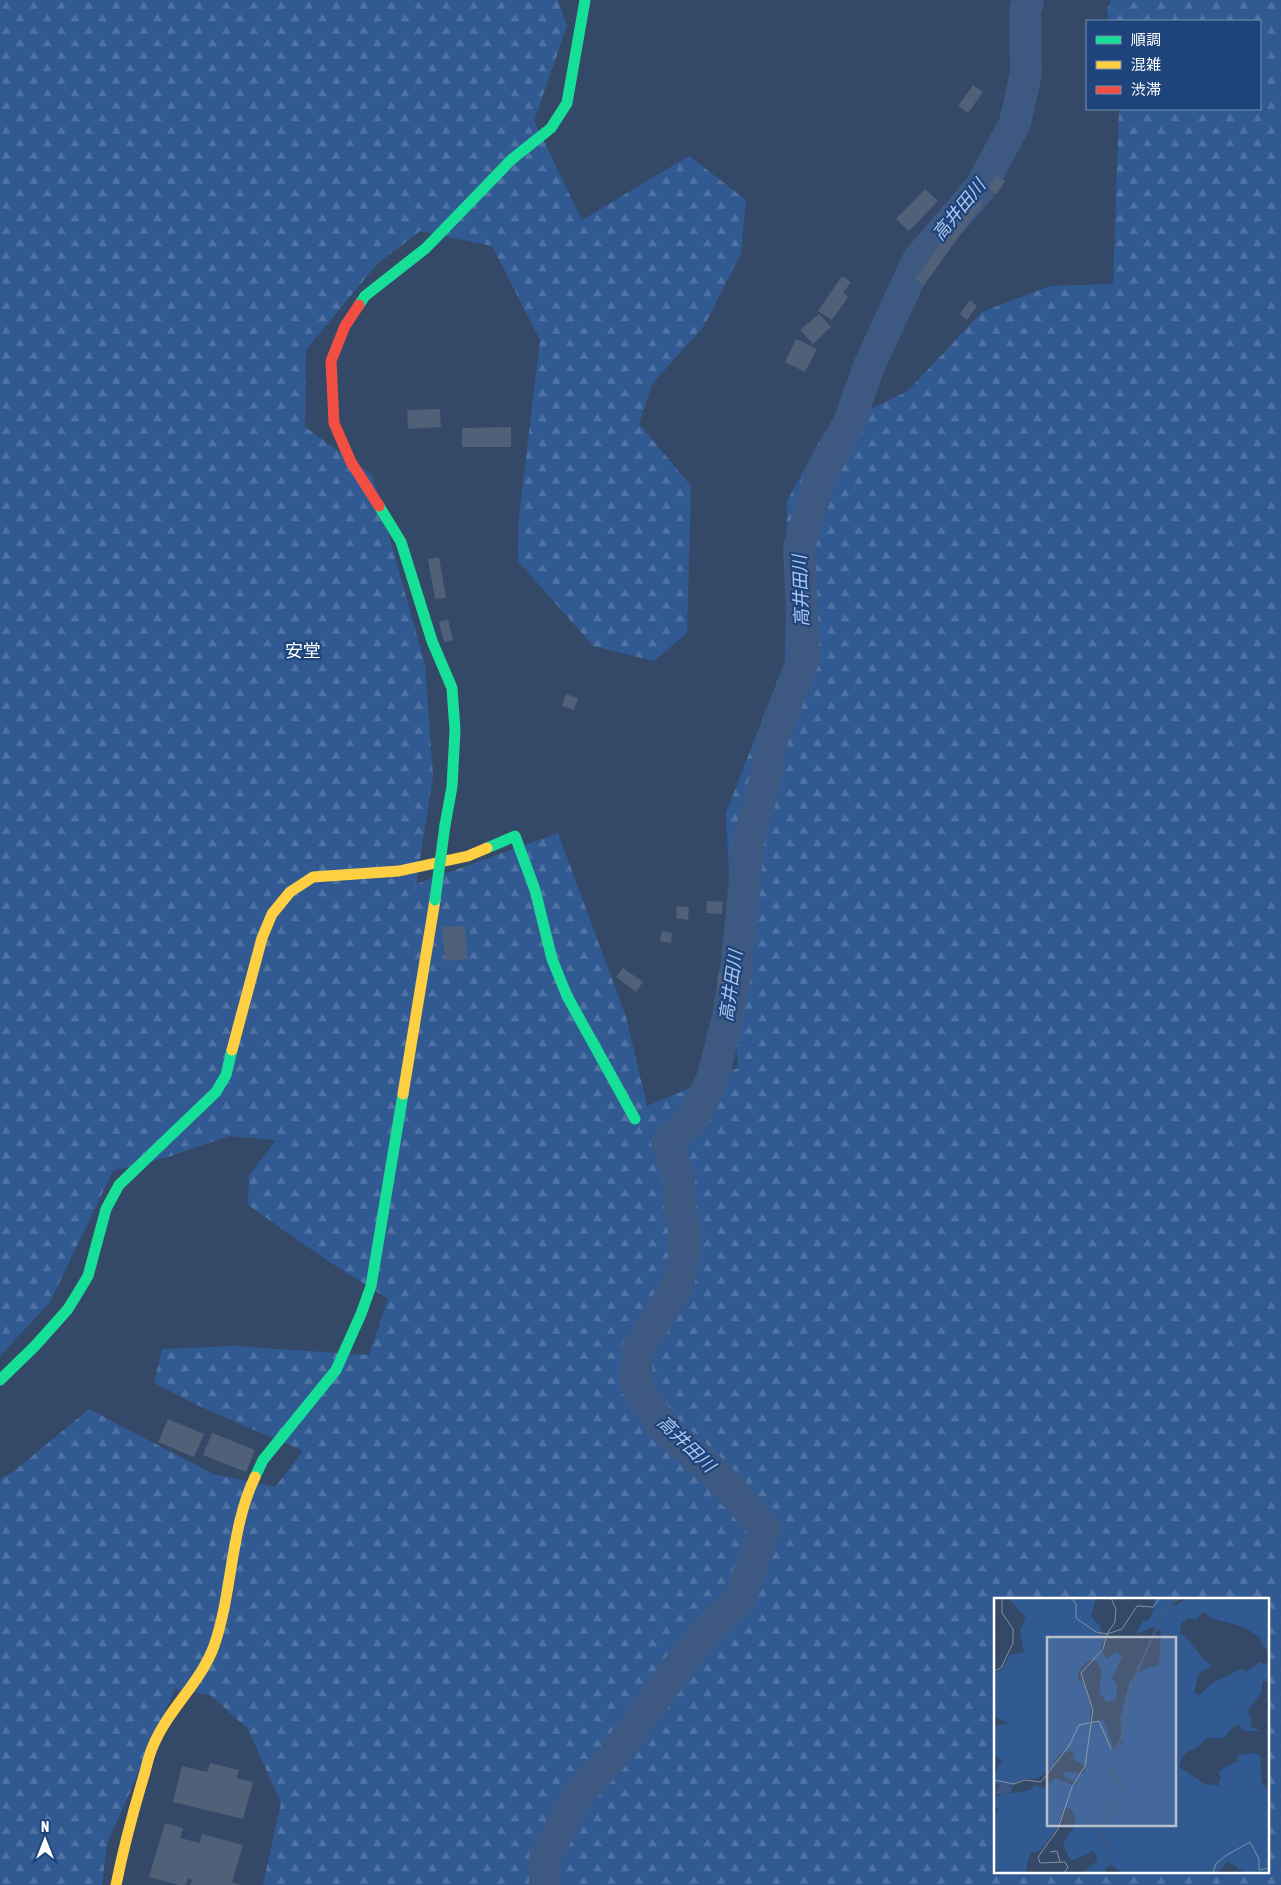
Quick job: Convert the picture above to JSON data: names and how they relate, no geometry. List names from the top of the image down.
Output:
{
  "districts": ["安堂"],
  "water": ["高井田川"],
  "legend": ["順調", "混雑", "渋滞"],
  "north": "top"
}
